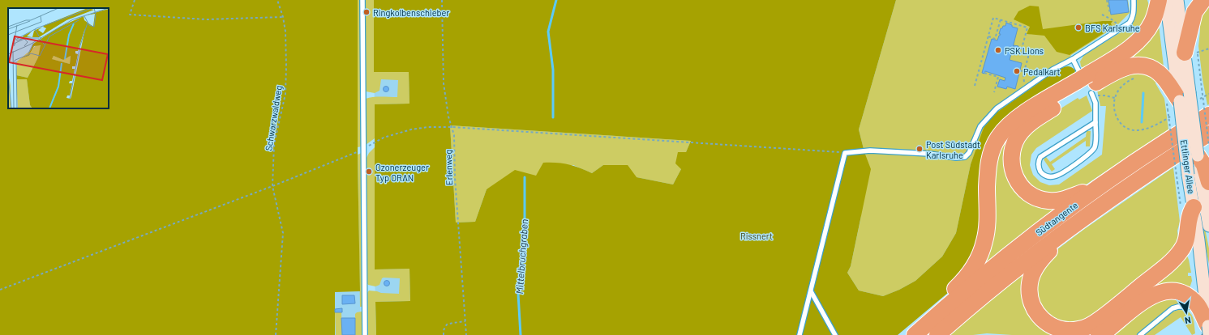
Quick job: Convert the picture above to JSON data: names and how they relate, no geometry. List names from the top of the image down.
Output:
{
  "streets": {
    "highway": ["Südtangente"],
    "main road": ["Ettlinger Allee"],
    "path": ["Schwarzwaldweg", "Erlenweg"]
  },
  "water": ["Mittelbruchgraben"],
  "parks": ["Rissnert"],
  "places": [
    "Ringkolbenschieber",
    "BFS Karlsruhe",
    "PSK Lions",
    "Pedalkart",
    "Post Südstadt Karlsruhe",
    "Ozonerzeuger Typ ORAN"
  ],
  "north": "bottom"
}
